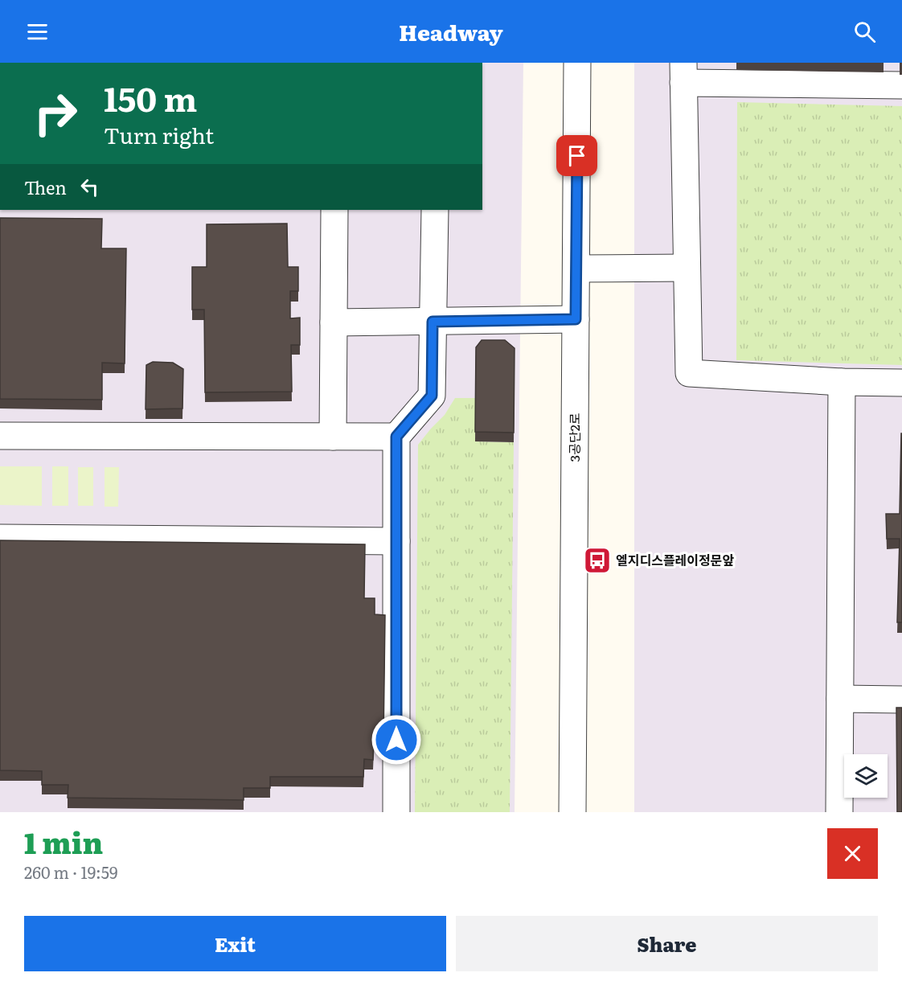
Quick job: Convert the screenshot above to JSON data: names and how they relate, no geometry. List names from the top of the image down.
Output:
{
  "streets": {
    "street": ["3공단2로"]
  },
  "places": {
    "bus stop": ["엘지디스플레이정문앞"]
  },
  "page": {
    "header": "Headway",
    "turn": ["150 m", "Turn right"],
    "then": "Then",
    "heading": ["1 min", "260 m · 19:59"],
    "buttons": ["Exit", "Share"]
  }
}
